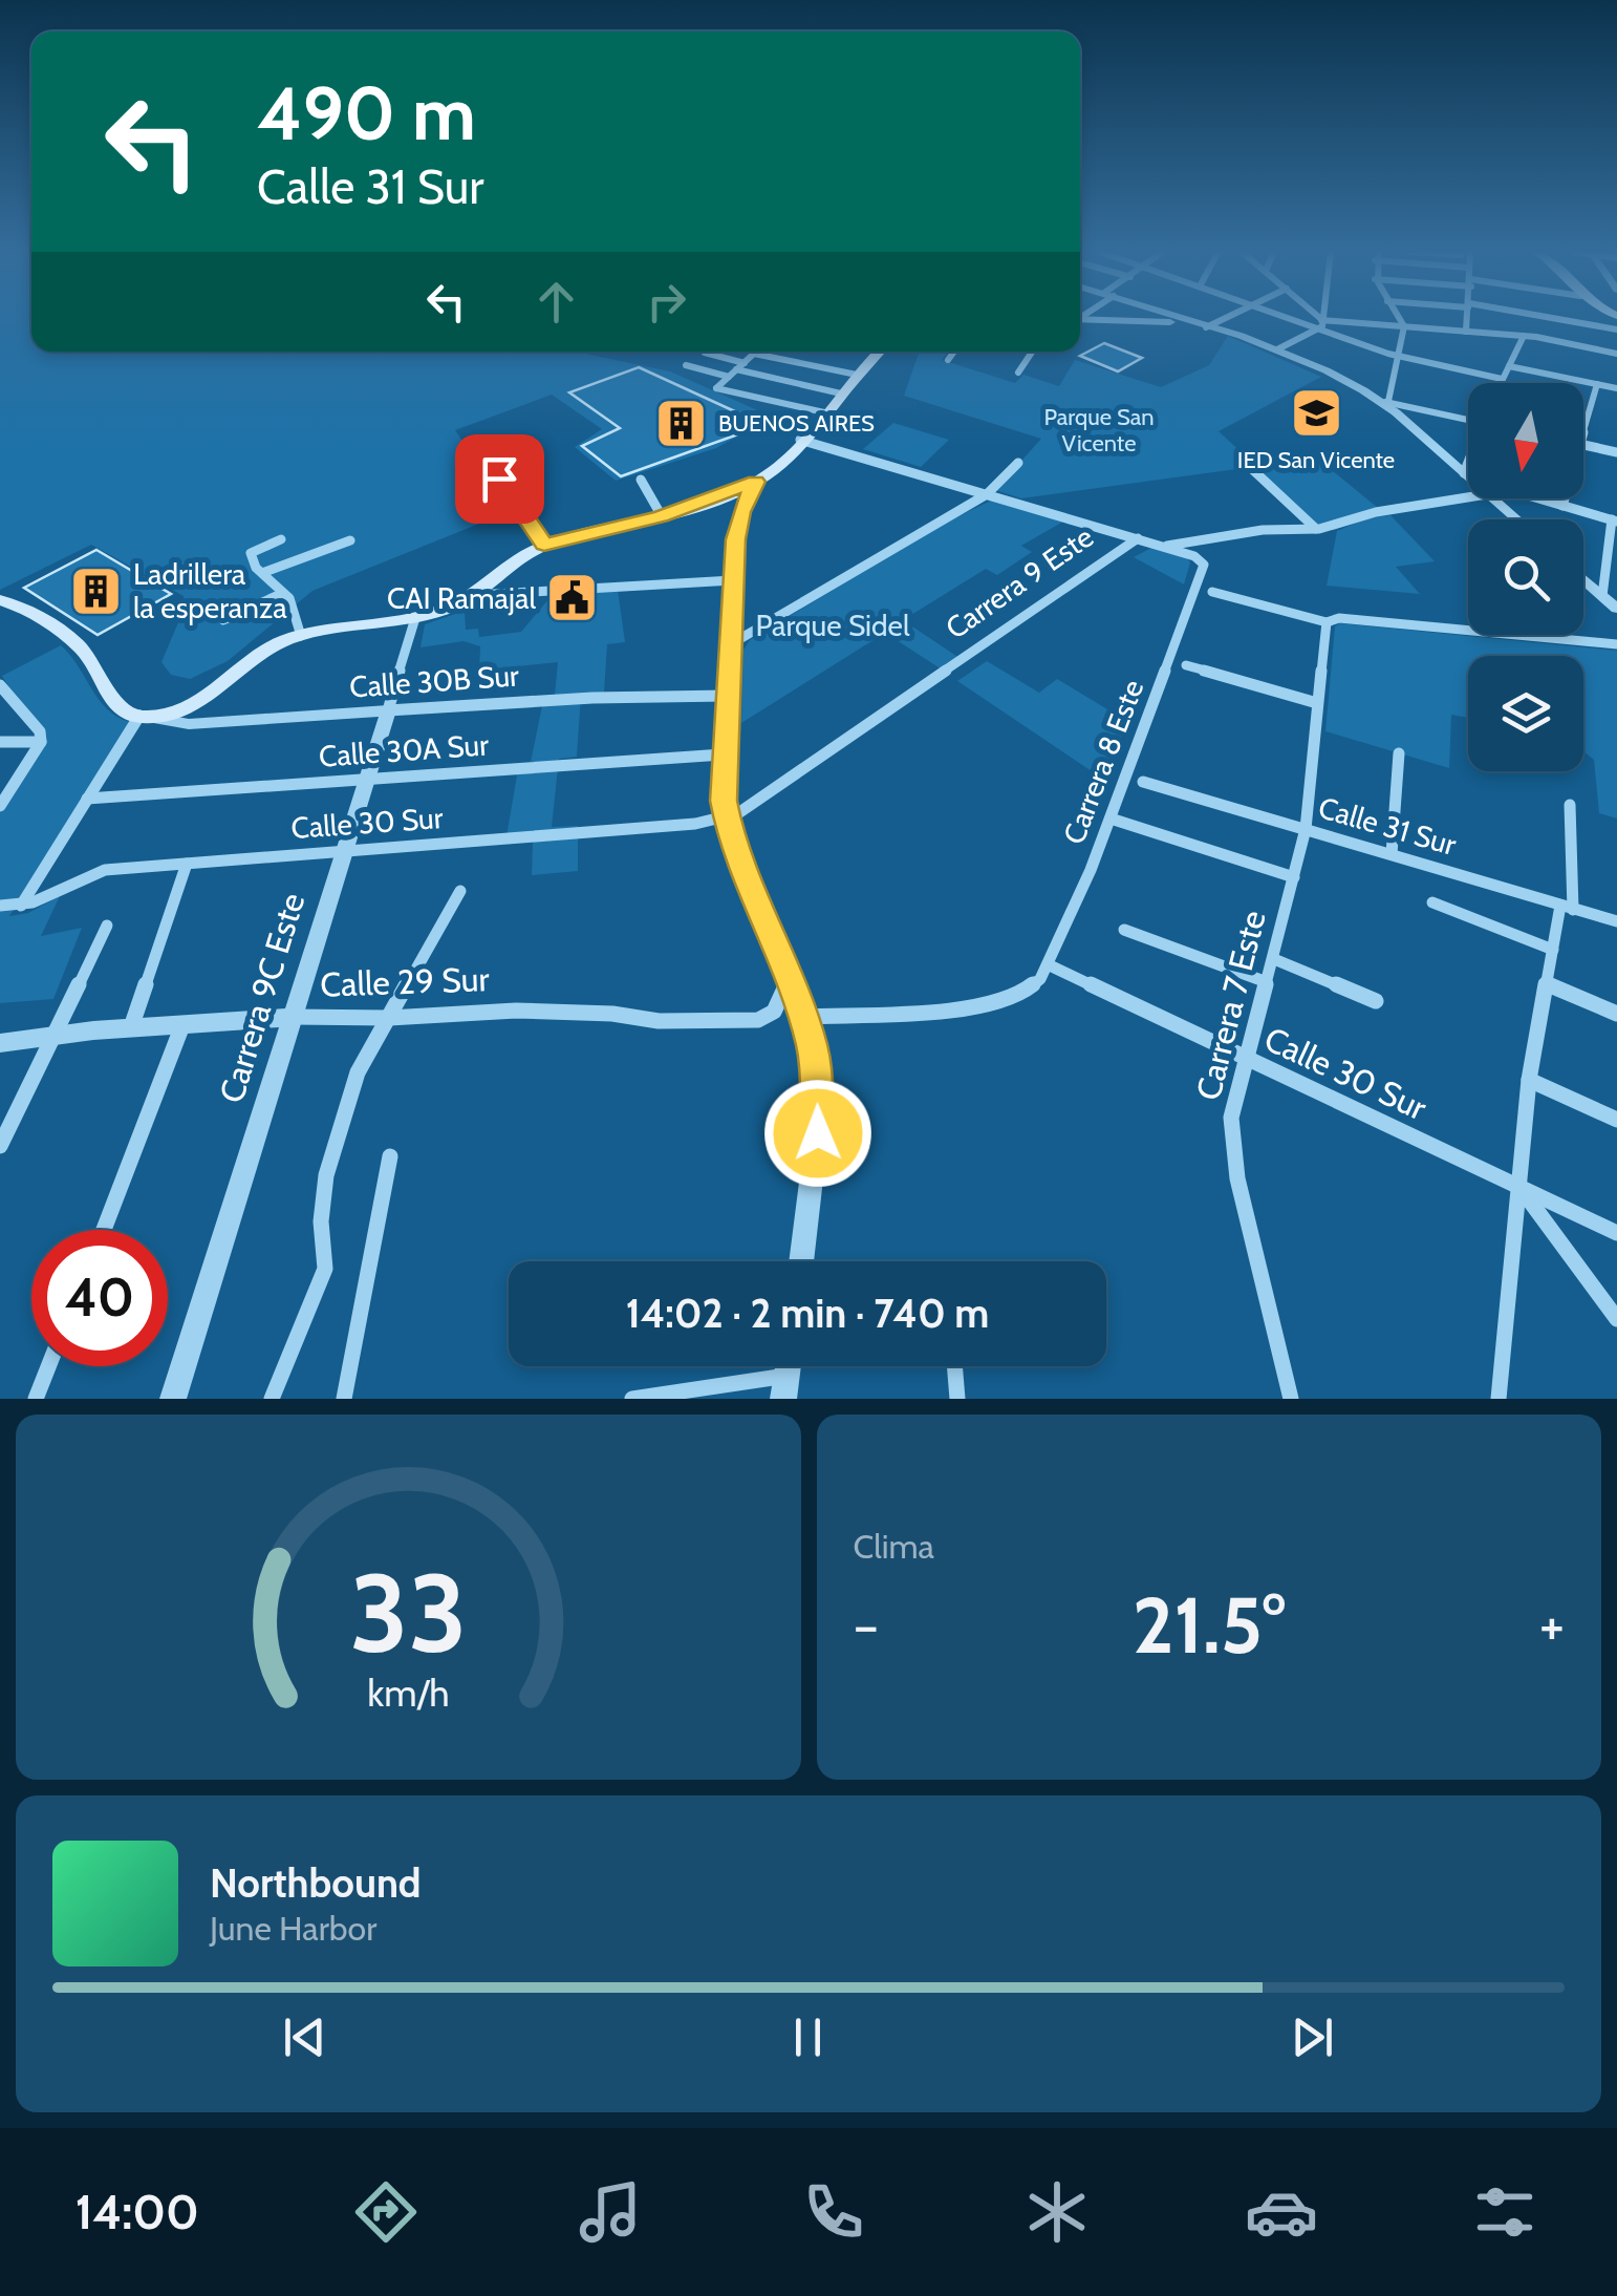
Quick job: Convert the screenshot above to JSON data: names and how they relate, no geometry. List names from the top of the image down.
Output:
{
  "streets": {
    "street": [
      "Carrera 9 Este",
      "Calle 30B Sur",
      "Calle 30A Sur",
      "Carrera 8 Este",
      "Calle 30 Sur",
      "Calle 31 Sur",
      "Calle 29 Sur",
      "Carrera 9C Este",
      "Carrera 7 Este"
    ]
  },
  "crossings": [
    ["Carrera 9 Este", "Calle 30 Sur"],
    ["Calle 30B Sur", "Carrera 9C Este"],
    ["Calle 30A Sur", "Carrera 9C Este"],
    ["Carrera 8 Este", "Calle 30 Sur"],
    ["Calle 30 Sur", "Carrera 9C Este"],
    ["Calle 30 Sur", "Carrera 7 Este"],
    ["Calle 31 Sur", "Carrera 7 Este"],
    ["Calle 29 Sur", "Carrera 9C Este"]
  ],
  "parks": ["Parque San Vicente", "Parque Sidel"],
  "places": {
    "school or university": ["IED San Vicente"],
    "building": ["BUENOS AIRES", "Ladrillera la esperanza"],
    "public building": ["CAI Ramajal"]
  },
  "north": "bottom",
  "page": {
    "turn": ["490 m", "Calle 31 Sur"],
    "limit": "40",
    "trip": "14:02 · 2 min · 740 m",
    "tile": "Clima",
    "heat": ["−", "21.5°", "+"],
    "song": ["Northbound", "June Harbor"],
    "tabs": "14:00",
    "gauge": ["33", "km/h"]
  }
}
